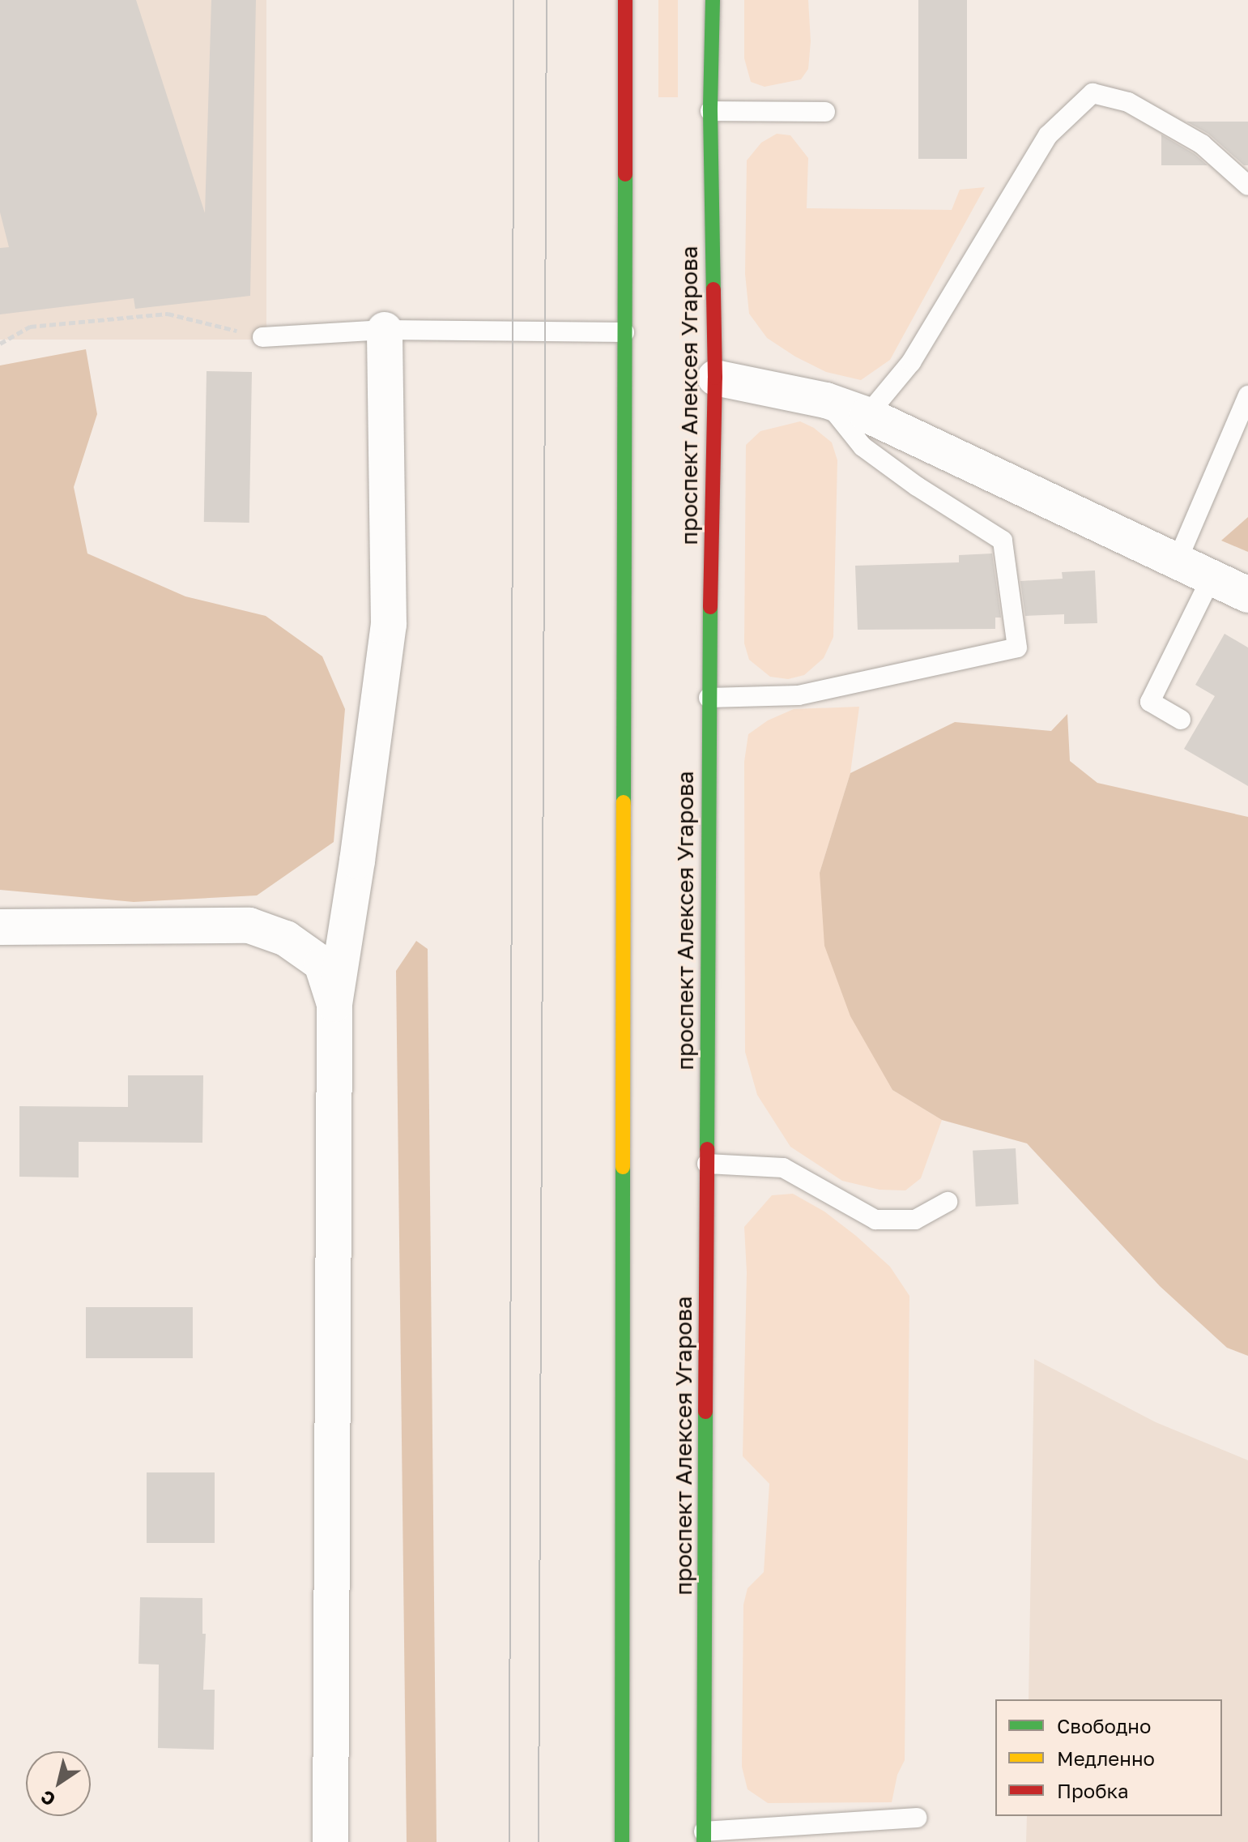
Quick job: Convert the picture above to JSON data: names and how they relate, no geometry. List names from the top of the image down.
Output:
{
  "streets": {
    "main road": ["проспект Алексея Угарова"]
  },
  "legend": ["Свободно", "Медленно", "Пробка"],
  "north": "bottom left"
}
